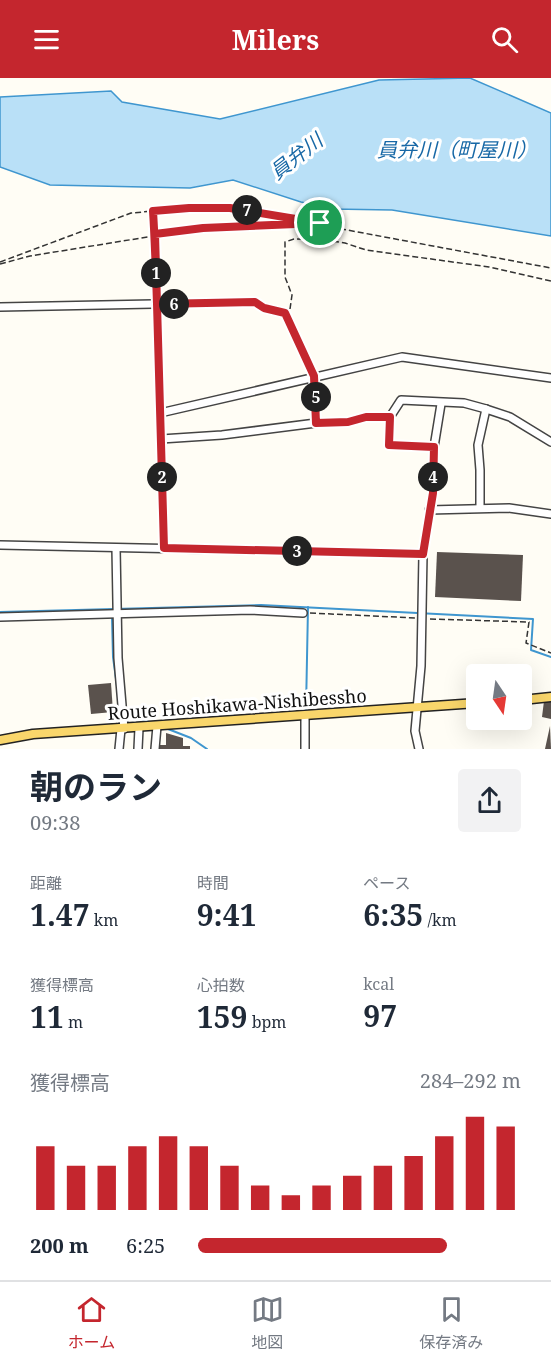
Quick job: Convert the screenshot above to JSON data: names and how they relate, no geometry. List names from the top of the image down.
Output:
{
  "streets": {
    "main road": ["Route Hoshikawa-Nishibessho"]
  },
  "water": ["員弁川（町屋川）", "員弁川"],
  "north": "bottom",
  "page": {
    "header": "Milers",
    "pins": [
      "7",
      "1",
      "6",
      "5",
      "2",
      "4",
      "3"
    ],
    "heading": ["朝のラン", "09:38"],
    "stats": [
      ["距離", "1.47 km"],
      ["時間", "9:41"],
      ["ペース", "6:35 /km"],
      ["獲得標高", "11 m"],
      ["心拍数", "159 bpm"],
      ["kcal", "97"]
    ],
    "chart": ["獲得標高", "284–292 m"],
    "list": [
      {
        "name": "200 m",
        "note": "6:25"
      }
    ],
    "tabs": ["ホーム", "地図", "保存済み"]
  }
}
